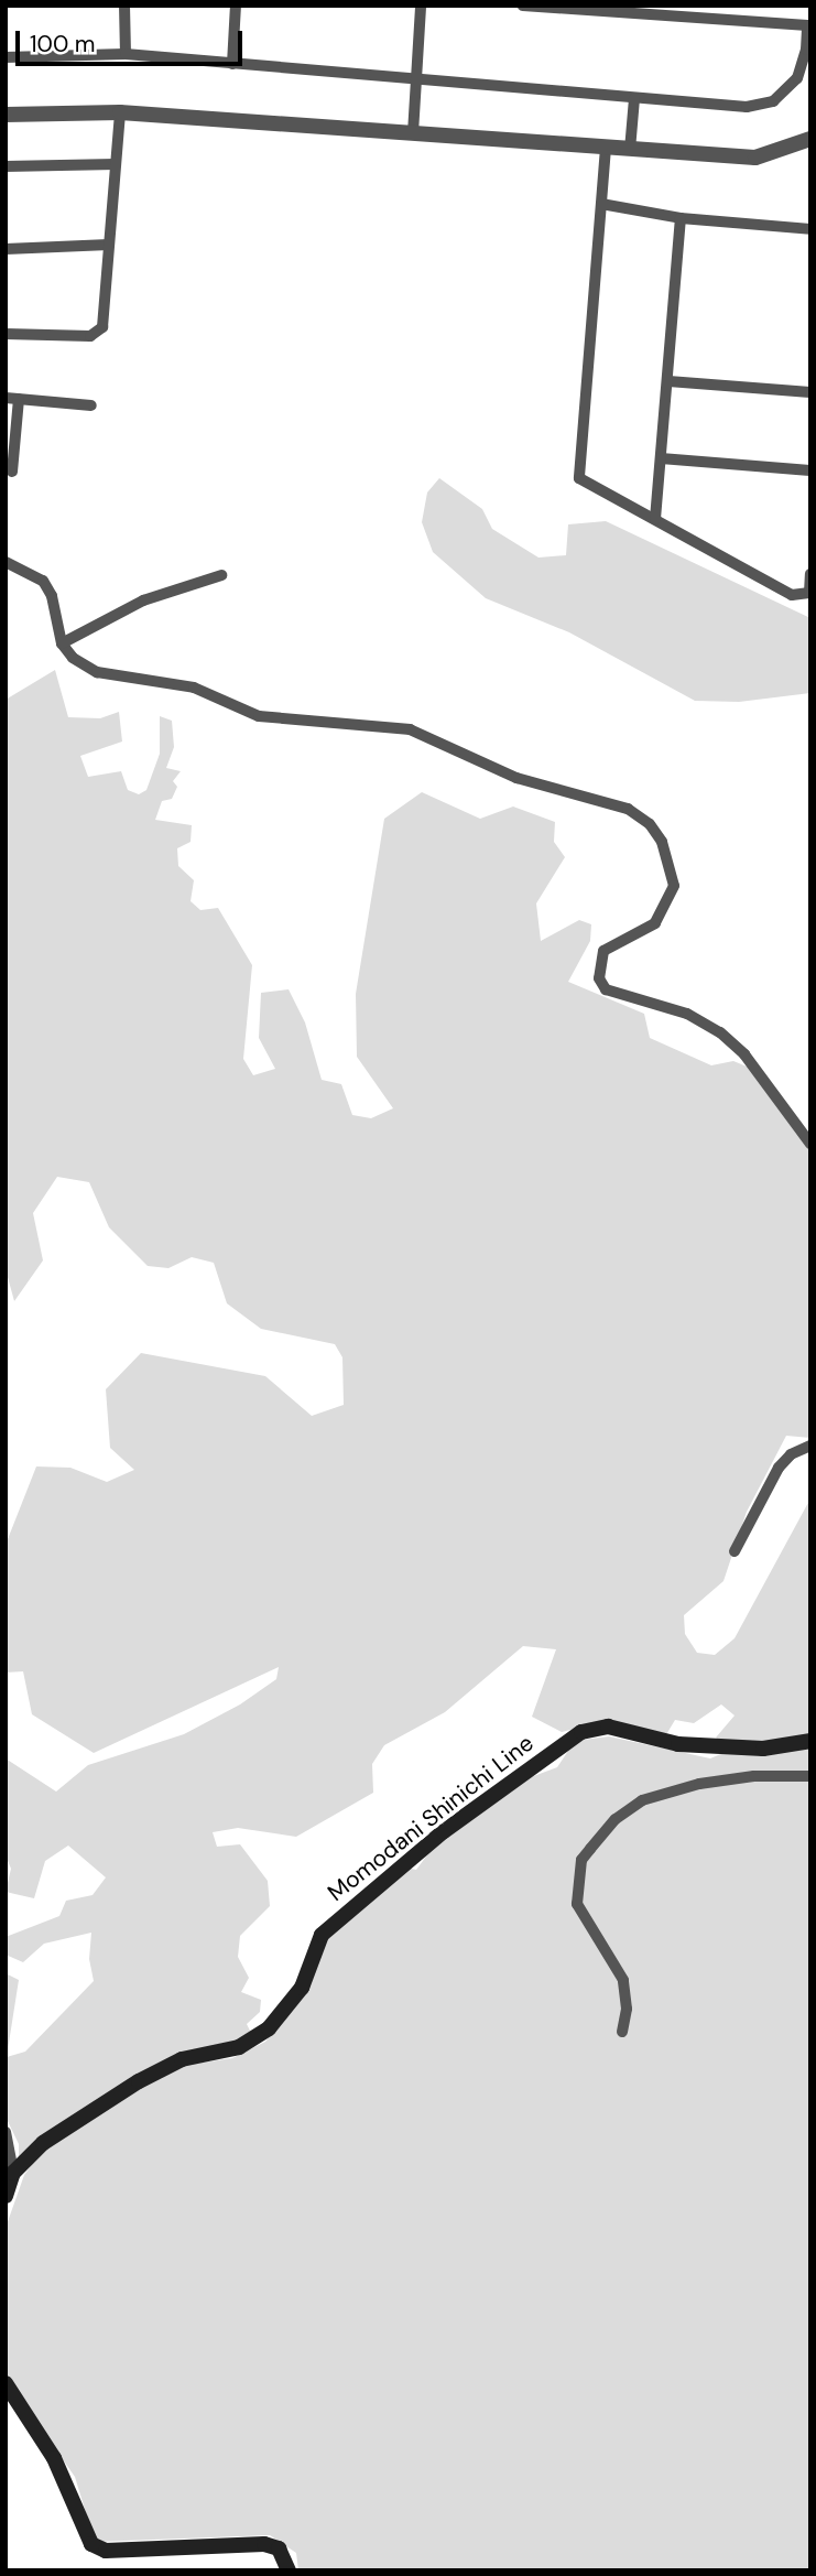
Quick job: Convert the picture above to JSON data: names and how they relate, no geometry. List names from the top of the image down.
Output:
{
  "streets": {
    "main road": ["Momodani Shinichi Line"]
  },
  "scale_bar": "100 m"
}
